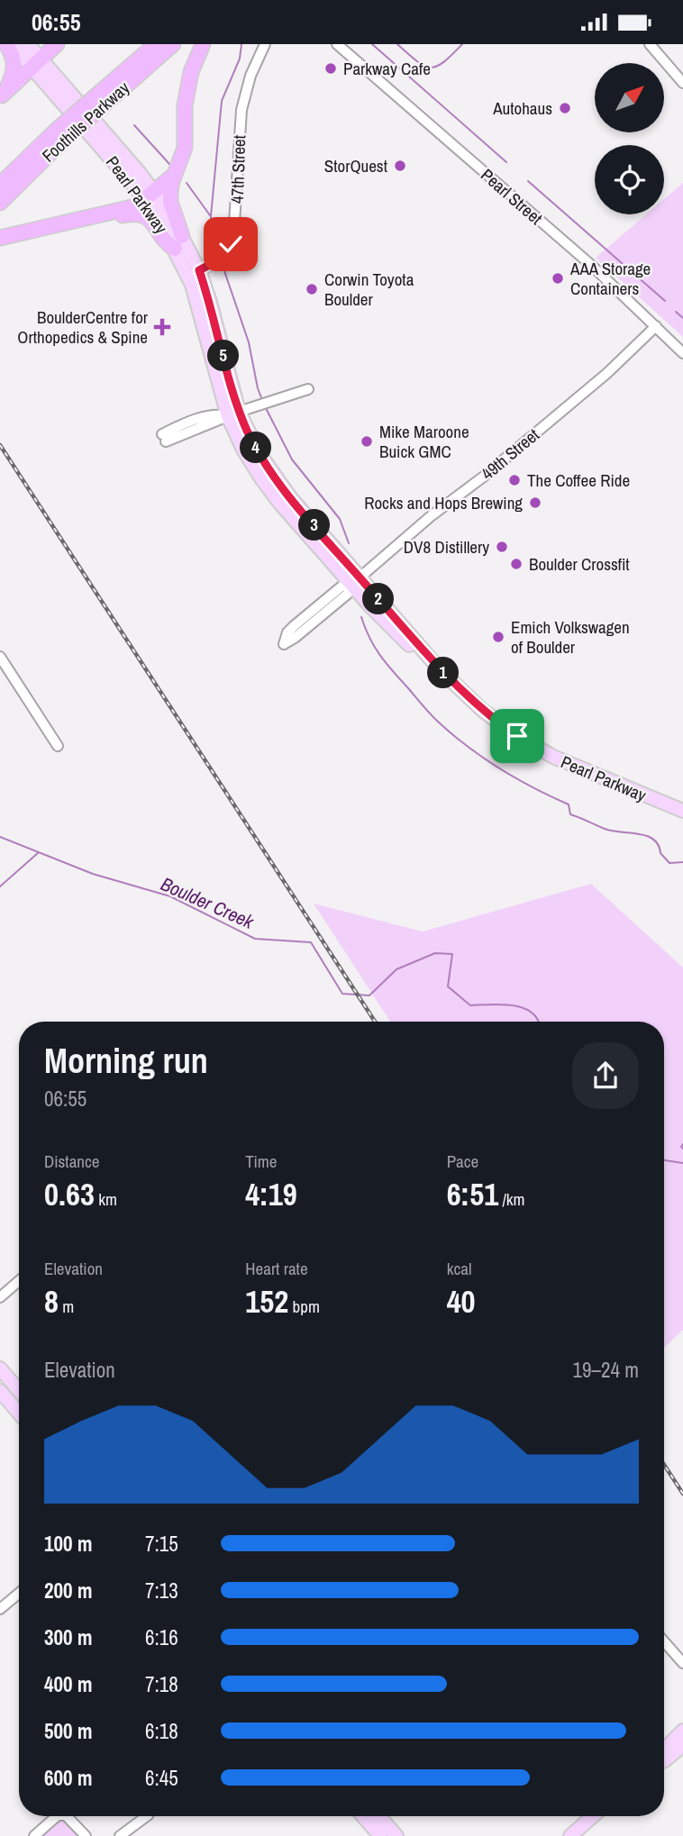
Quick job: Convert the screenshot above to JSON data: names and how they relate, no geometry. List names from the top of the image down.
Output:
{
  "streets": {
    "highway": ["Foothills Parkway"],
    "main road": ["Pearl Parkway"],
    "street": ["47th Street", "Pearl Street", "49th Street"]
  },
  "crossings": [
    ["47th Street", "Pearl Parkway"],
    ["Pearl Parkway", "49th Street"],
    ["Pearl Street", "49th Street"]
  ],
  "water": ["Boulder Creek"],
  "places": {
    "other": [
      "Parkway Cafe",
      "Autohaus",
      "StorQuest",
      "AAA Storage Containers",
      "Corwin Toyota Boulder",
      "Mike Maroone Buick GMC",
      "The Coffee Ride",
      "Rocks and Hops Brewing",
      "DV8 Distillery",
      "Boulder Crossfit",
      "Emich Volkswagen of Boulder"
    ],
    "health": ["BoulderCentre for Orthopedics & Spine"]
  },
  "north": "top right",
  "page": {
    "status": "06:55",
    "pins": [
      "5",
      "4",
      "3",
      "2",
      "1"
    ],
    "heading": ["Morning run", "06:55"],
    "stats": [
      ["Distance", "0.63 km"],
      ["Time", "4:19"],
      ["Pace", "6:51 /km"],
      ["Elevation", "8 m"],
      ["Heart rate", "152 bpm"],
      ["kcal", "40"]
    ],
    "chart": ["Elevation", "19–24 m"],
    "list": [
      {
        "name": "100 m",
        "note": "7:15"
      },
      {
        "name": "200 m",
        "note": "7:13"
      },
      {
        "name": "300 m",
        "note": "6:16"
      },
      {
        "name": "400 m",
        "note": "7:18"
      },
      {
        "name": "500 m",
        "note": "6:18"
      },
      {
        "name": "600 m",
        "note": "6:45"
      }
    ]
  }
}
